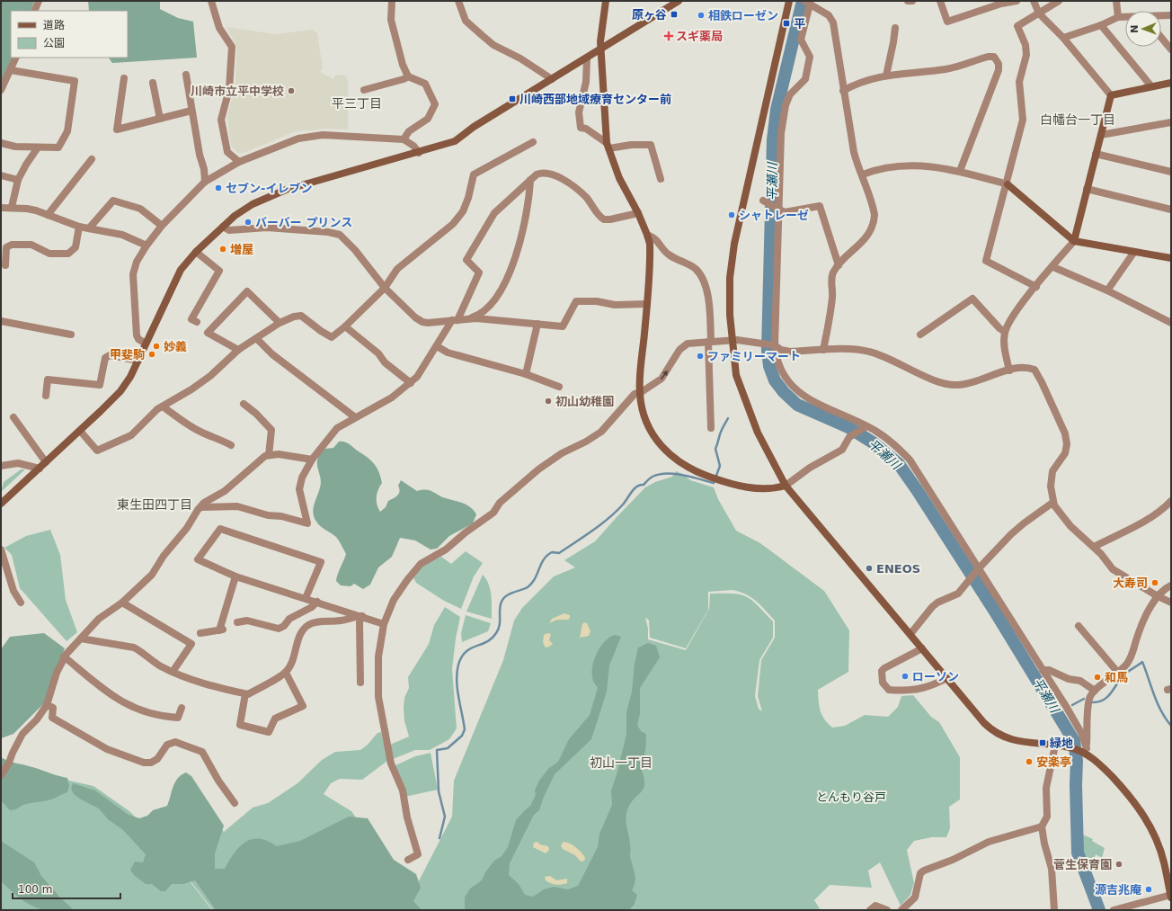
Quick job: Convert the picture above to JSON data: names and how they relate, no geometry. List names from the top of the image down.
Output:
{
  "districts": [
    "平三丁目",
    "白幡台一丁目",
    "東生田四丁目",
    "初山一丁目"
  ],
  "water": ["平瀬川"],
  "parks": ["とんもり谷戸"],
  "places": {
    "transit": [
      "原ヶ谷",
      "平",
      "川崎西部地域療育センター前",
      "緑地"
    ],
    "other": [
      "相鉄ローゼン",
      "川崎市立平中学校",
      "セブン-イレブン",
      "シャトレーゼ",
      "バーバー プリンス",
      "増屋",
      "妙義",
      "甲斐駒",
      "ファミリーマート",
      "初山幼稚園",
      "ENEOS",
      "大寿司",
      "ローソン",
      "和馬",
      "安楽亭",
      "菅生保育園",
      "源吉兆庵"
    ],
    "health": ["スギ薬局"]
  },
  "legend": ["道路", "公園"],
  "scale_bar": "100 m",
  "north": "left"
}
